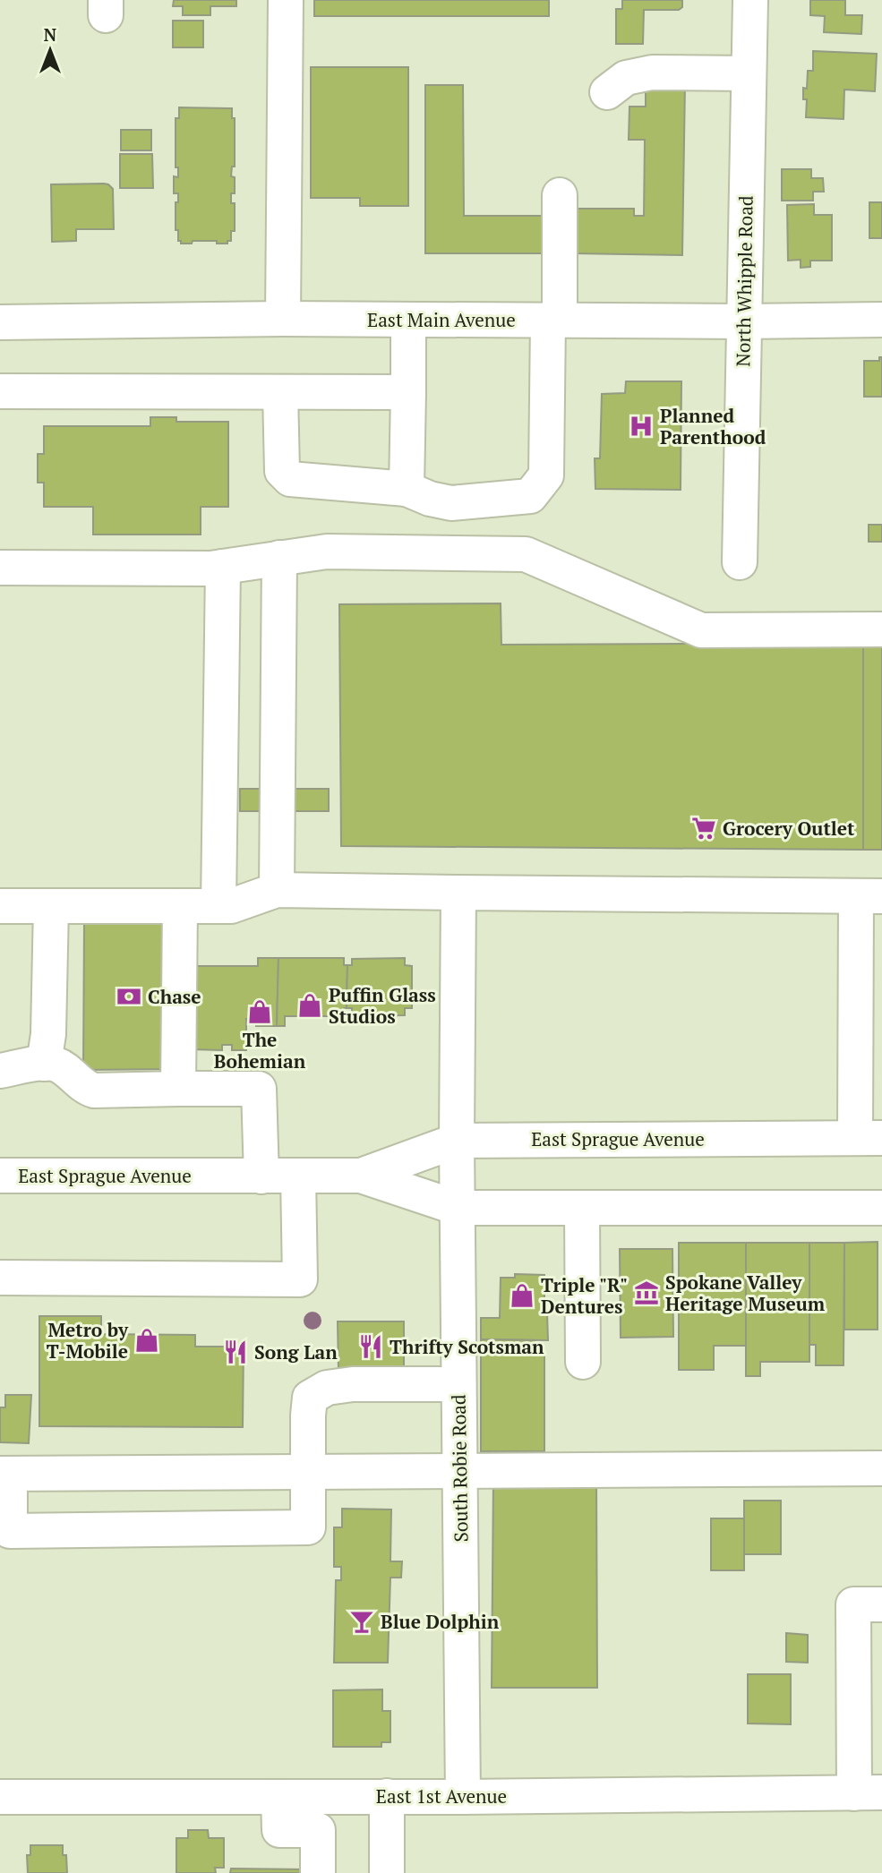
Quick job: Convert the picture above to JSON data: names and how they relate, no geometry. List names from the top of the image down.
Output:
{
  "streets": {
    "street": [
      "North Whipple Road",
      "East Main Avenue",
      "East Sprague Avenue",
      "South Robie Road",
      "East 1st Avenue"
    ]
  },
  "crossings": [
    ["North Whipple Road", "East Main Avenue"],
    ["East Sprague Avenue", "South Robie Road"],
    ["South Robie Road", "East 1st Avenue"]
  ],
  "places": {
    "hospital": ["Planned Parenthood"],
    "supermarket": ["Grocery Outlet"],
    "bank": ["Chase"],
    "shop": [
      "Puffin Glass Studios",
      "The Bohemian",
      "Triple \"R\" Dentures",
      "Metro by T-Mobile"
    ],
    "museum": ["Spokane Valley Heritage Museum"],
    "restaurant": ["Thrifty Scotsman", "Song Lan"],
    "bar": ["Blue Dolphin"]
  },
  "north": "top"
}
